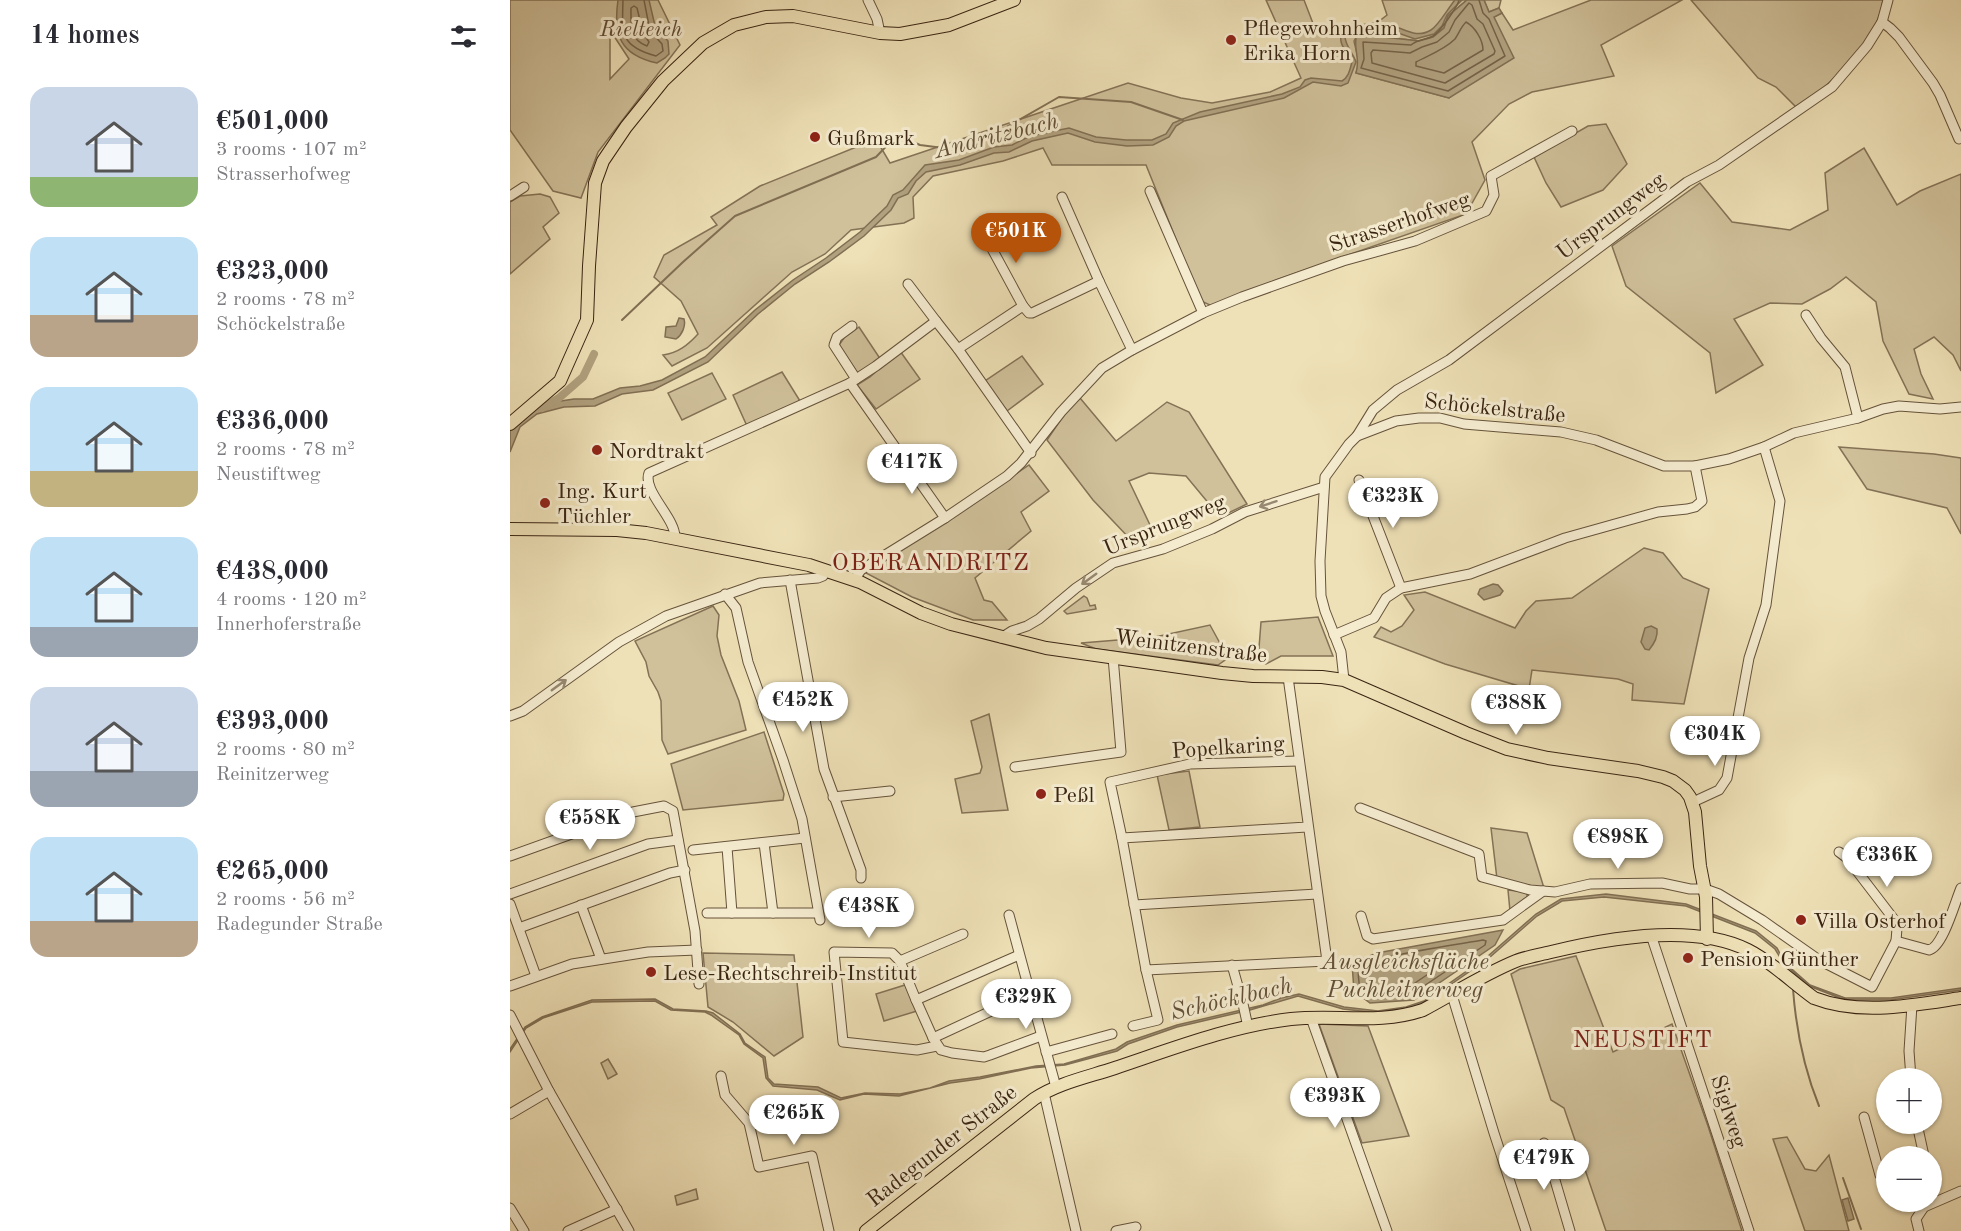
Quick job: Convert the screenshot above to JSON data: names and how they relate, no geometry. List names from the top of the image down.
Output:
{
  "streets": {
    "main road": ["Weinitzenstraße", "Radegunder Straße"],
    "street": [
      "Ursprungweg",
      "Strasserhofweg",
      "Schöckelstraße",
      "Popelkaring",
      "Siglweg"
    ]
  },
  "crossings": [
    ["Ursprungweg", "Schöckelstraße"],
    ["Ursprungweg", "Weinitzenstraße"],
    ["Strasserhofweg", "Weinitzenstraße"],
    ["Schöckelstraße", "Weinitzenstraße"],
    ["Weinitzenstraße", "Popelkaring"],
    ["Siglweg", "Radegunder Straße"]
  ],
  "districts": ["OBERANDRITZ", "NEUSTIFT"],
  "water": ["Andritzbach", "Ausgleichsfläche Puchleitnerweg", "Schöcklbach"],
  "parks": ["Rielteich"],
  "places": [
    "Pflegewohnheim Erika Horn",
    "Gußmark",
    "Nordtrakt",
    "Ing. Kurt Tüchler",
    "Peßl",
    "Villa Osterhof",
    "Pension Günther",
    "Lese-Rechtschreib-Institut"
  ],
  "page": {
    "heading": "14 homes",
    "list": [
      {
        "name": "€501,000",
        "note": "3 rooms · 107 m² · Strasserhofweg"
      },
      {
        "name": "€323,000",
        "note": "2 rooms · 78 m² · Schöckelstraße"
      },
      {
        "name": "€336,000",
        "note": "2 rooms · 78 m² · Neustiftweg"
      },
      {
        "name": "€438,000",
        "note": "4 rooms · 120 m² · Innerhoferstraße"
      },
      {
        "name": "€393,000",
        "note": "2 rooms · 80 m² · Reinitzerweg"
      },
      {
        "name": "€265,000",
        "note": "2 rooms · 56 m² · Radegunder Straße"
      }
    ],
    "price": [
      "€501K",
      "€417K",
      "€323K",
      "€452K",
      "€388K",
      "€304K",
      "€558K",
      "€898K",
      "€336K",
      "€438K",
      "€329K",
      "€393K",
      "€265K",
      "€479K"
    ],
    "map_buttons": ["+", "−"]
  }
}
